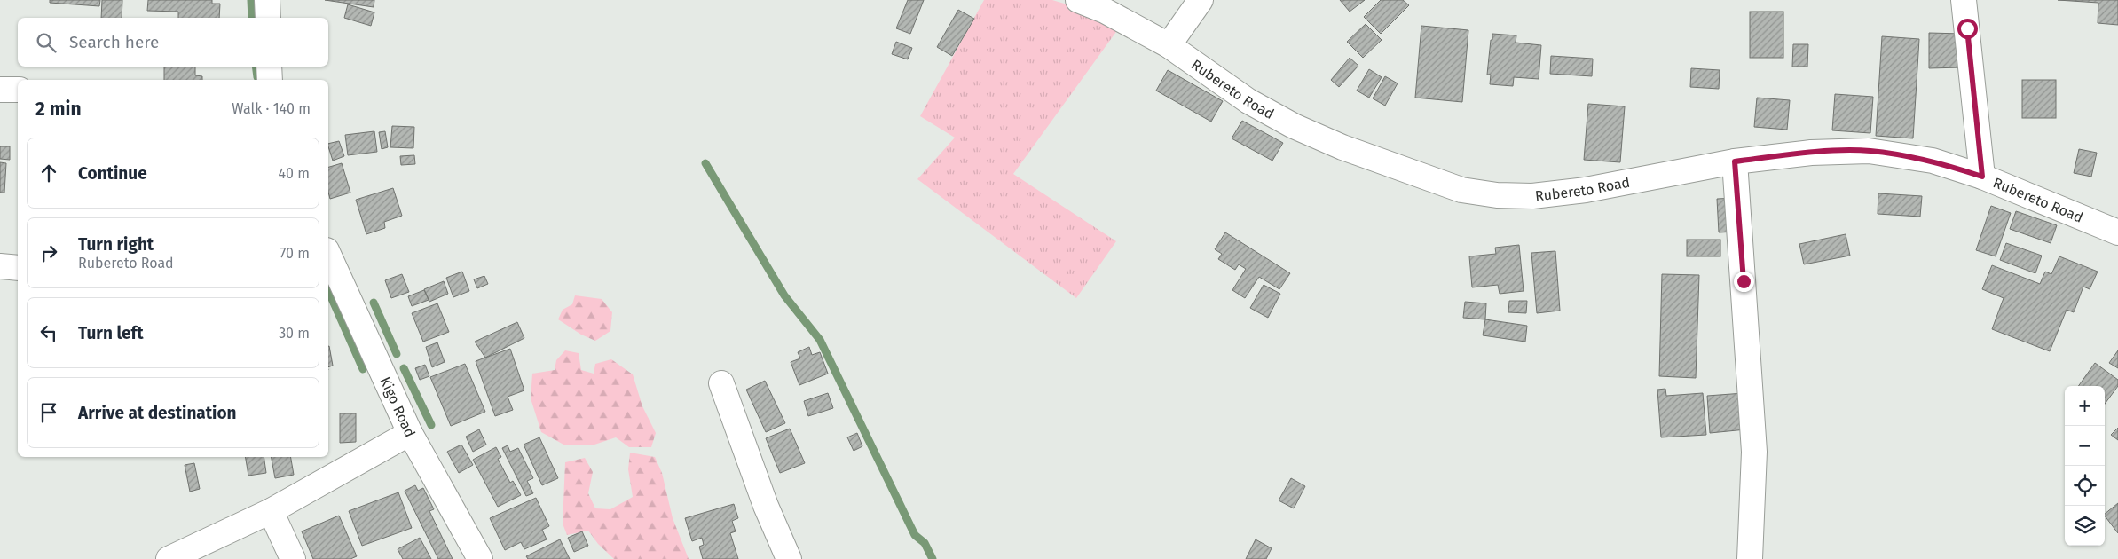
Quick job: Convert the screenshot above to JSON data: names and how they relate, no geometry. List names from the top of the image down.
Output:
{
  "streets": {
    "street": ["Rubereto Road", "Kigo Road"]
  },
  "page": {
    "search": "Search here",
    "heading": ["2 min", "Walk · 140 m"],
    "list": [
      ["Continue", "40 m"],
      ["Turn right", "Rubereto Road", "70 m"],
      ["Turn left", "30 m"],
      "Arrive at destination"
    ],
    "map_buttons": ["+", "−"]
  }
}
